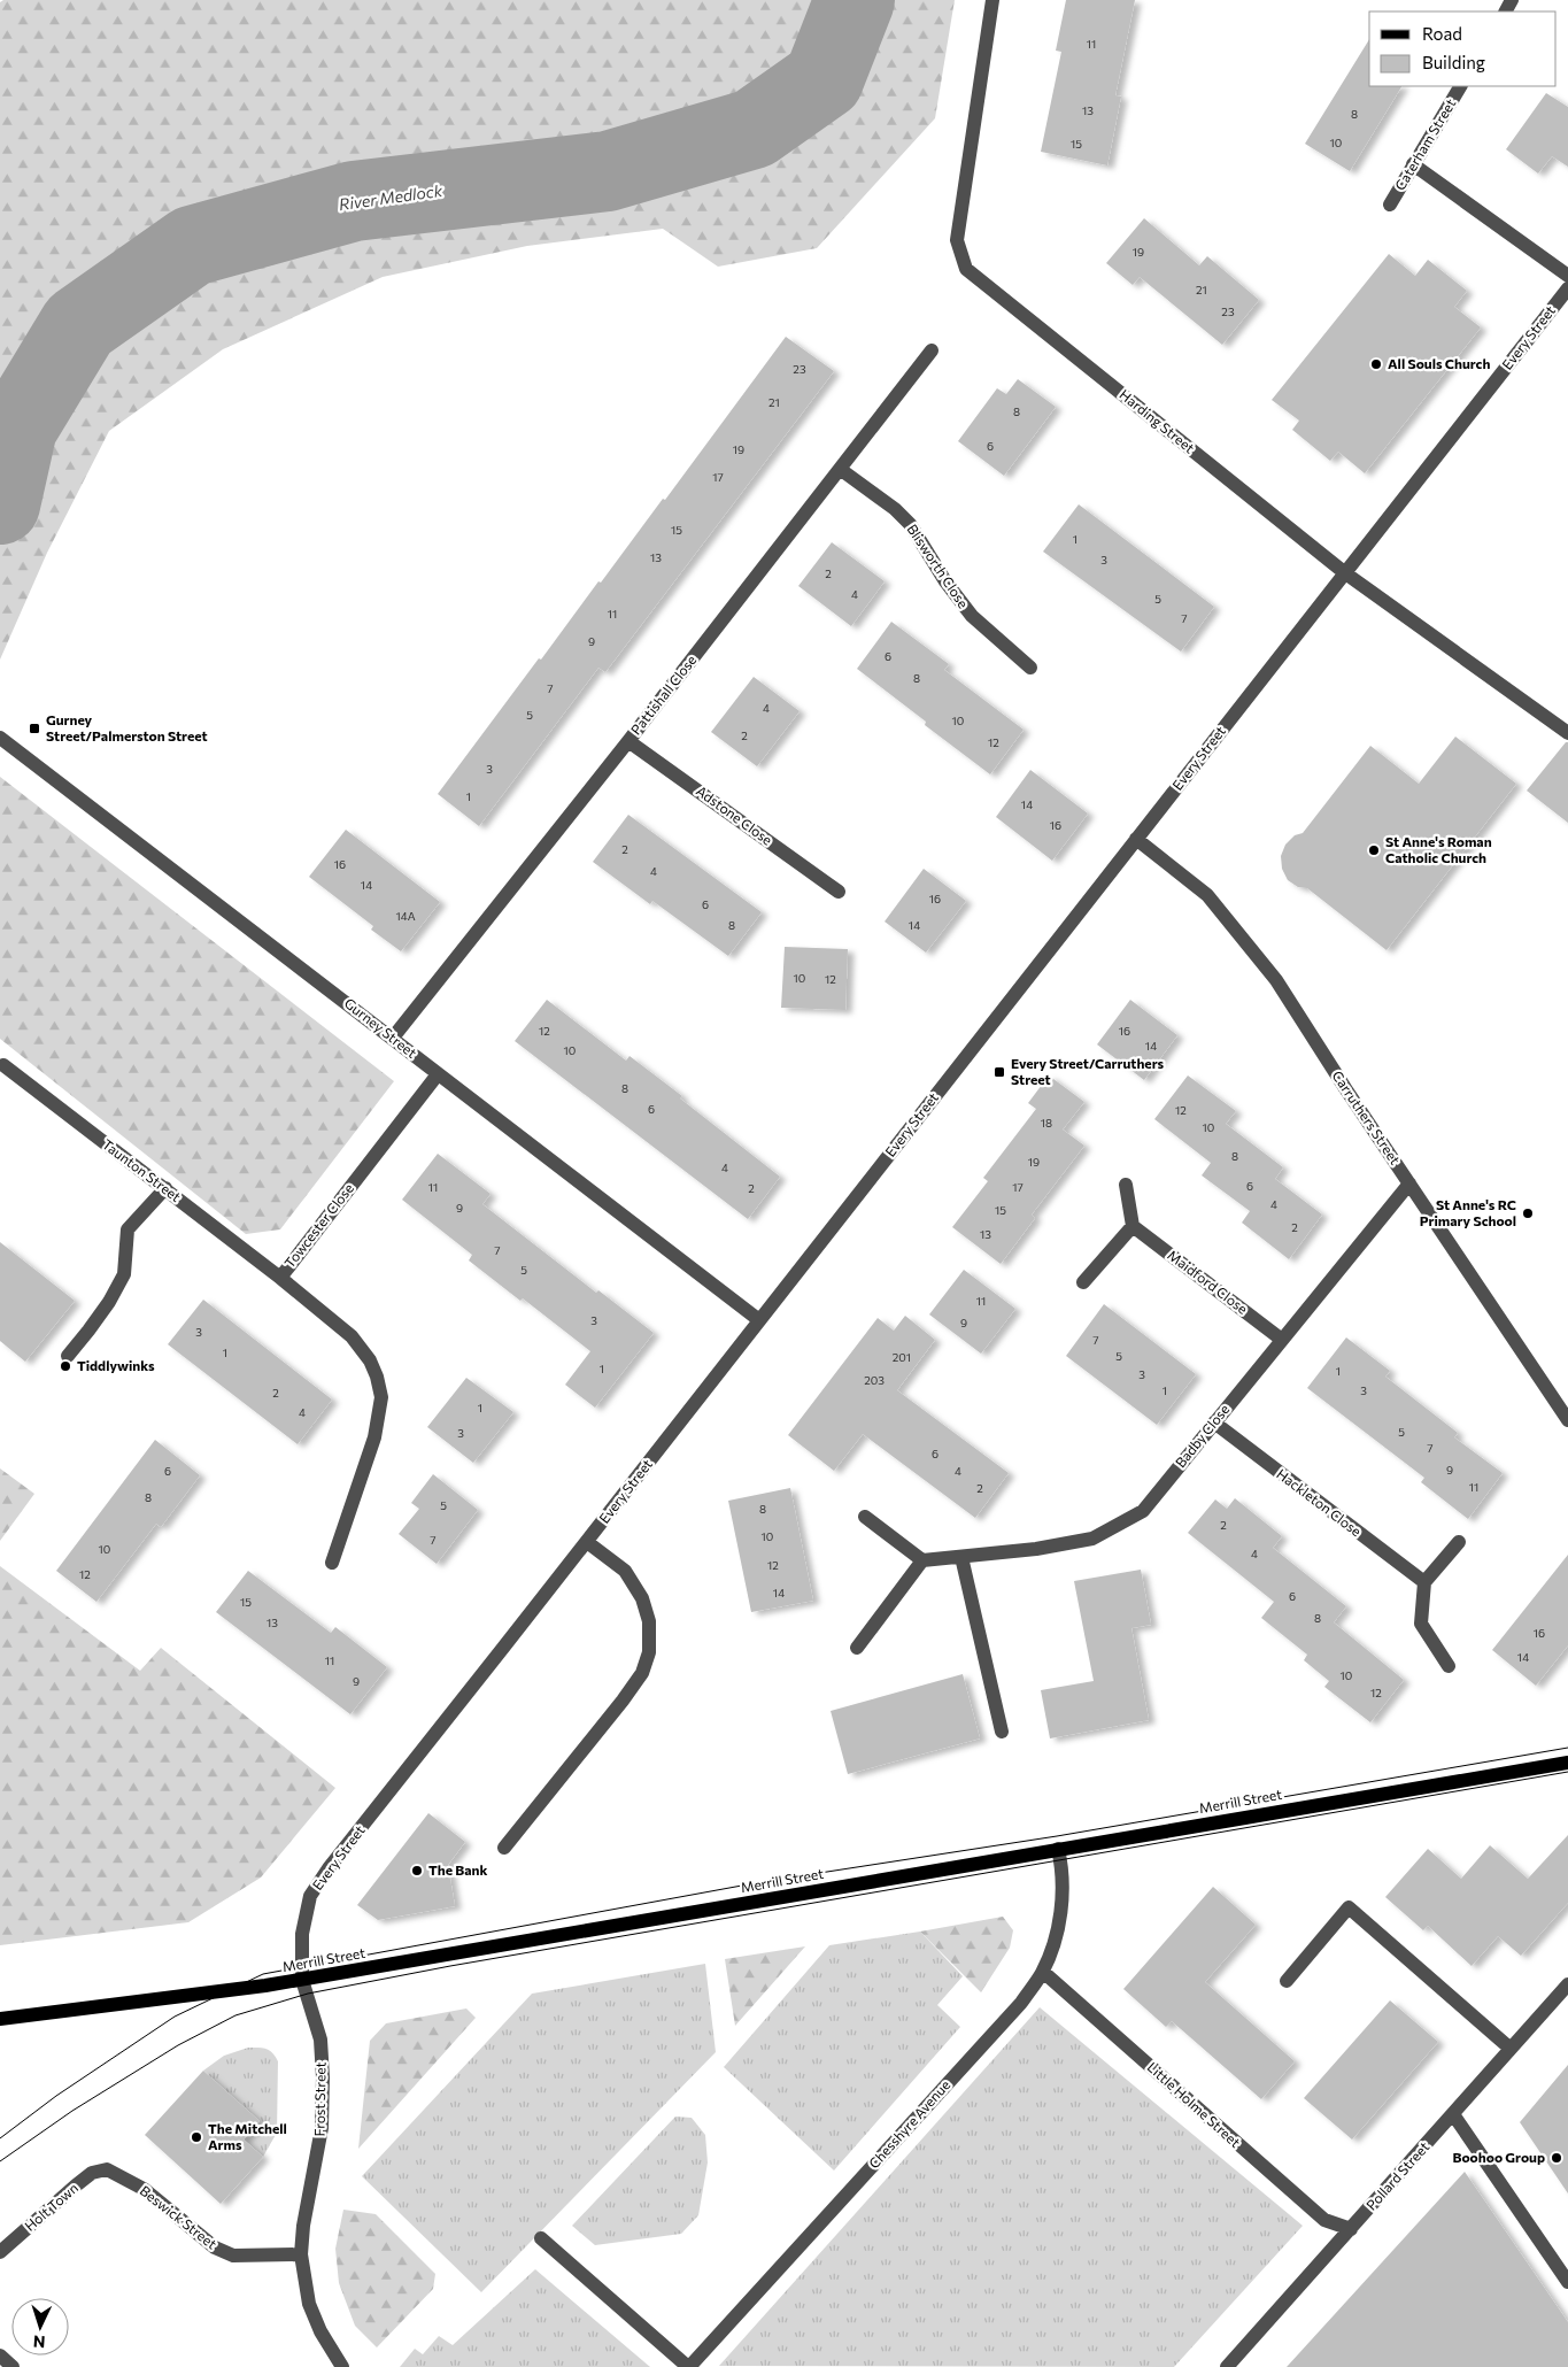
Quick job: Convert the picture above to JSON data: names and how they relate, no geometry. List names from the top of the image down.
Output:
{
  "streets": {
    "main road": ["Merrill Street"],
    "street": [
      "Caterham Street",
      "Every Street",
      "Harding Street",
      "Blisworth Close",
      "Pattishall Close",
      "Adstone Close",
      "Gurney Street",
      "Carruthers Street",
      "Taunton Street",
      "Towcester Close",
      "Maidford Close",
      "Badby Close",
      "Hackleton Close",
      "Frost Street",
      "Little Holme Street",
      "Chesshyre Avenue",
      "Pollard Street",
      "Holt Town",
      "Beswick Street"
    ]
  },
  "crossings": [
    ["Every Street", "Harding Street"],
    ["Every Street", "Gurney Street"],
    ["Every Street", "Carruthers Street"],
    ["Every Street", "Merrill Street"],
    ["Every Street", "Frost Street"],
    ["Blisworth Close", "Pattishall Close"],
    ["Pattishall Close", "Adstone Close"],
    ["Pattishall Close", "Gurney Street"],
    ["Gurney Street", "Towcester Close"],
    ["Carruthers Street", "Badby Close"],
    ["Taunton Street", "Towcester Close"],
    ["Maidford Close", "Badby Close"],
    ["Badby Close", "Hackleton Close"],
    ["Merrill Street", "Frost Street"],
    ["Merrill Street", "Chesshyre Avenue"],
    ["Frost Street", "Beswick Street"],
    ["Little Holme Street", "Chesshyre Avenue"],
    ["Little Holme Street", "Pollard Street"],
    ["Holt Town", "Beswick Street"]
  ],
  "water": ["River Medlock"],
  "places": {
    "other": [
      "All Souls Church",
      "St Anne's Roman Catholic Church",
      "St Anne's RC Primary School",
      "Tiddlywinks",
      "The Bank",
      "The Mitchell Arms",
      "Boohoo Group"
    ],
    "transit": ["Gurney Street/Palmerston Street", "Every Street/Carruthers Street"]
  },
  "house_numbers": [
    "11",
    "13",
    "8",
    "10",
    "15",
    "19",
    "21",
    "23",
    "23",
    "21",
    "8",
    "6",
    "19",
    "17",
    "15",
    "1",
    "13",
    "3",
    "2",
    "4",
    "5",
    "11",
    "7",
    "9",
    "6",
    "8",
    "7",
    "4",
    "5",
    "10",
    "2",
    "12",
    "3",
    "1",
    "14",
    "16",
    "2",
    "16",
    "4",
    "14",
    "16",
    "6",
    "14A",
    "8",
    "14",
    "10",
    "12",
    "12",
    "16",
    "14",
    "10",
    "8",
    "6",
    "12",
    "18",
    "10",
    "8",
    "19",
    "4",
    "6",
    "11",
    "17",
    "2",
    "4",
    "9",
    "15",
    "2",
    "13",
    "7",
    "5",
    "11",
    "3",
    "9",
    "3",
    "7",
    "1",
    "5",
    "201",
    "1",
    "1",
    "3",
    "203",
    "1",
    "3",
    "2",
    "1",
    "4",
    "5",
    "3",
    "7",
    "6",
    "9",
    "6",
    "4",
    "11",
    "2",
    "8",
    "5",
    "8",
    "2",
    "10",
    "7",
    "10",
    "4",
    "12",
    "12",
    "14",
    "6",
    "15",
    "8",
    "13",
    "16",
    "14",
    "11",
    "10",
    "9",
    "12"
  ],
  "legend": ["Road", "Building"],
  "north": "bottom"
}
